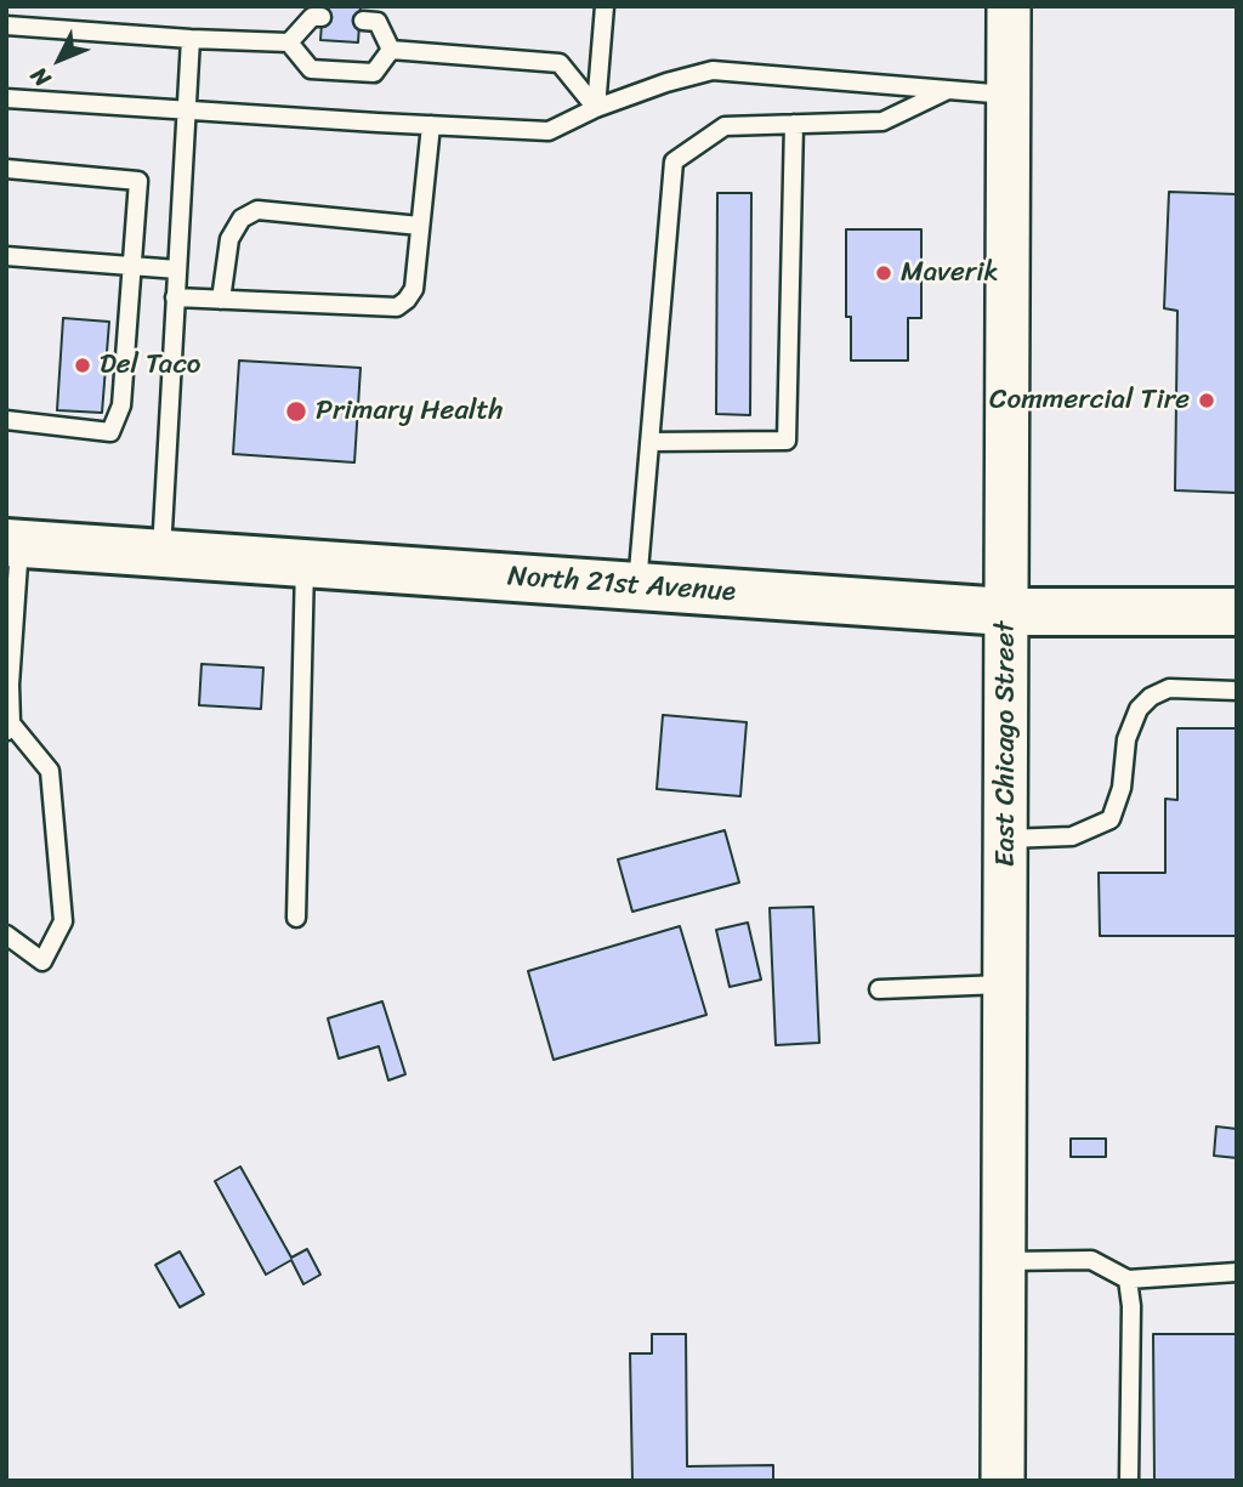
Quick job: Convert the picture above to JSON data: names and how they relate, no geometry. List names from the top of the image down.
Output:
{
  "streets": {
    "main road": ["North 21st Avenue"],
    "street": ["East Chicago Street"]
  },
  "crossings": [
    ["North 21st Avenue", "East Chicago Street"]
  ],
  "places": [
    "Maverik",
    "Del Taco",
    "Commercial Tire",
    "Primary Health"
  ],
  "north": "bottom left"
}
